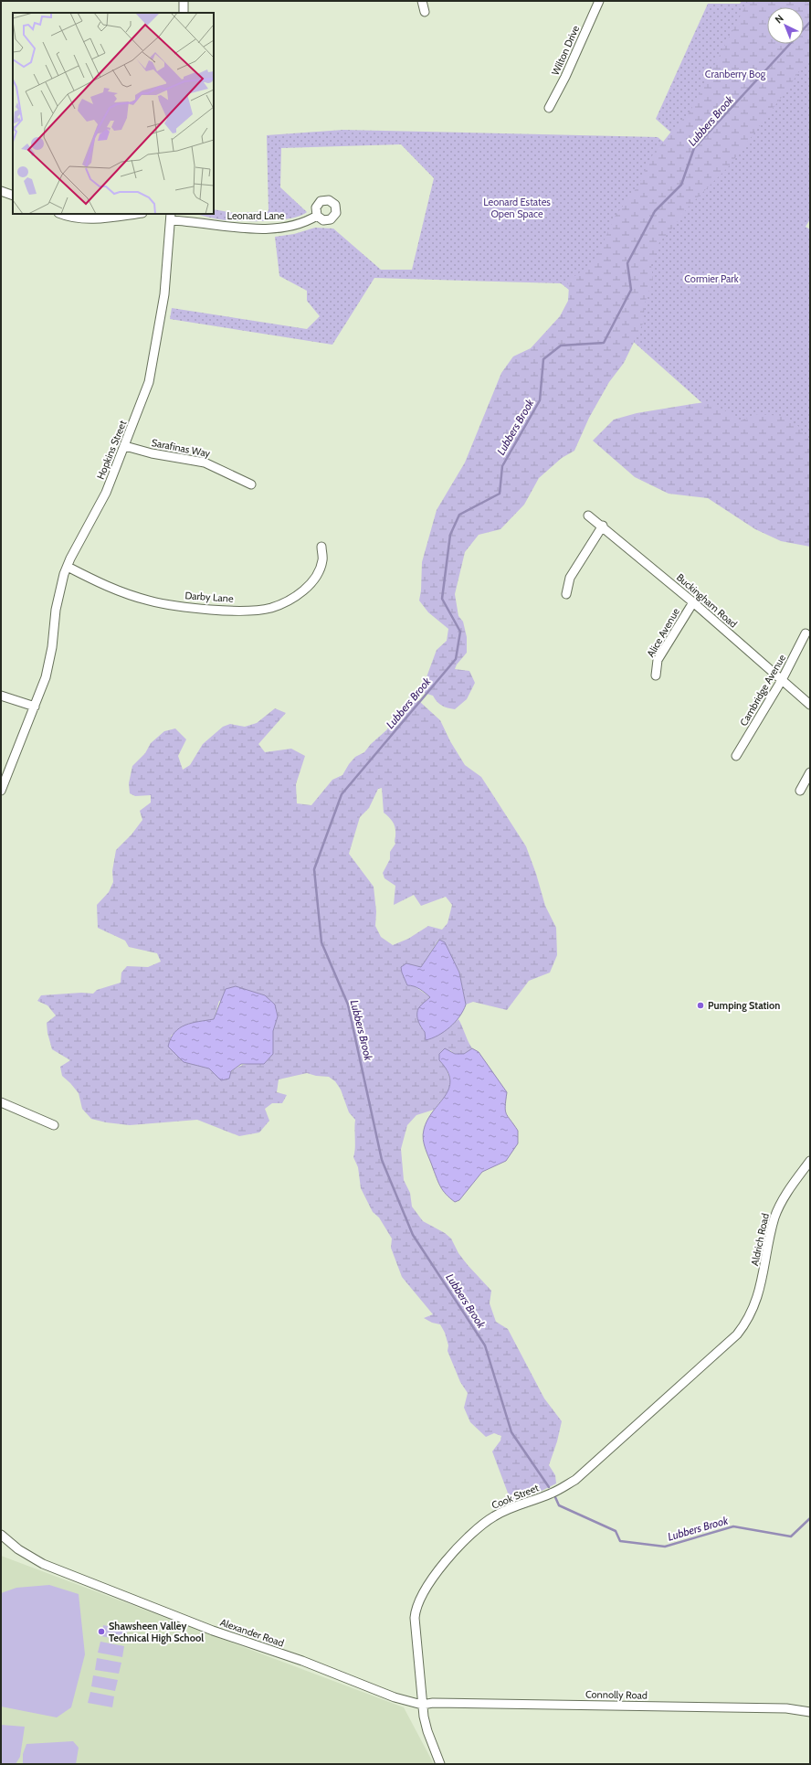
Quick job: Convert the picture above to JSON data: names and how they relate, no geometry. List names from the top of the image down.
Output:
{
  "streets": {
    "street": [
      "Wilton Drive",
      "Leonard Lane",
      "Sarafinas Way",
      "Hopkins Street",
      "Darby Lane",
      "Buckingham Road",
      "Alice Avenue",
      "Cambridge Avenue",
      "Aldrich Road",
      "Cook Street",
      "Alexander Road",
      "Connolly Road"
    ]
  },
  "crossings": [
    ["Leonard Lane", "Hopkins Street"],
    ["Sarafinas Way", "Hopkins Street"],
    ["Hopkins Street", "Darby Lane"],
    ["Buckingham Road", "Alice Avenue"],
    ["Buckingham Road", "Cambridge Avenue"],
    ["Aldrich Road", "Cook Street"],
    ["Cook Street", "Alexander Road"],
    ["Cook Street", "Connolly Road"],
    ["Alexander Road", "Connolly Road"]
  ],
  "water": ["Lubbers Brook"],
  "parks": ["Cranberry Bog", "Leonard Estates Open Space", "Cormier Park"],
  "places": ["Pumping Station", "Shawsheen Valley Technical High School"],
  "north": "top left"
}
